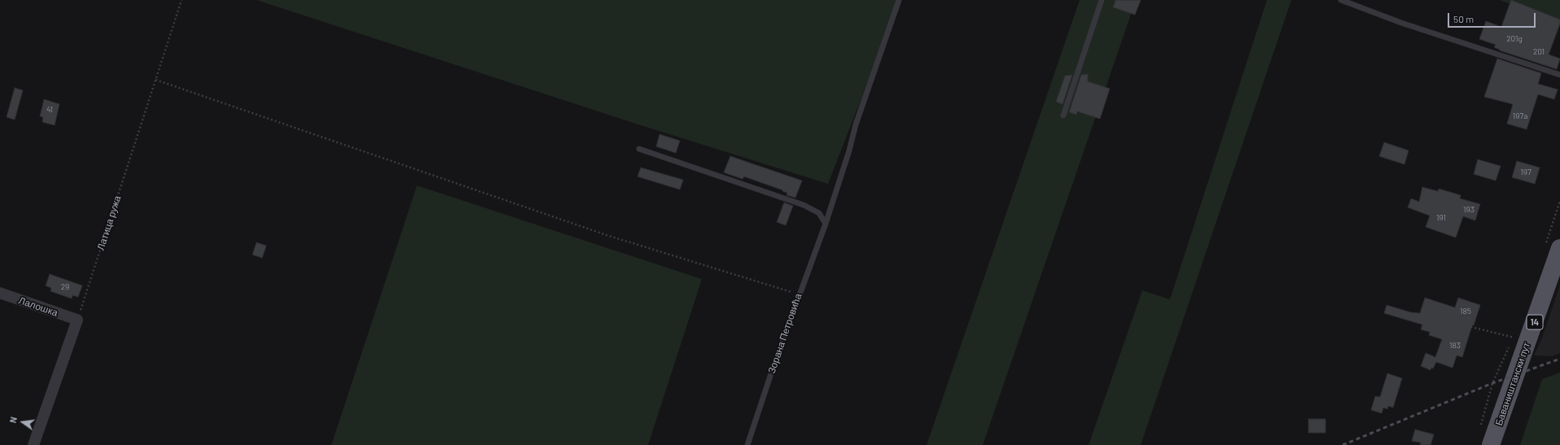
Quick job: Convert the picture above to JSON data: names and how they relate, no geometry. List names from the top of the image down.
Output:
{
  "streets": {
    "main road": ["14", "Баваништански пут"],
    "street": ["Лалошка"],
    "lane": ["Зорана Петровића"],
    "path": ["Латица ружа"]
  },
  "crossings": [
    ["Латица ружа", "Лалошка"]
  ],
  "house_numbers": [
    "201g",
    "201",
    "41",
    "197a",
    "197",
    "193",
    "191",
    "29",
    "185",
    "183"
  ],
  "scale_bar": "50 m",
  "north": "left"
}
